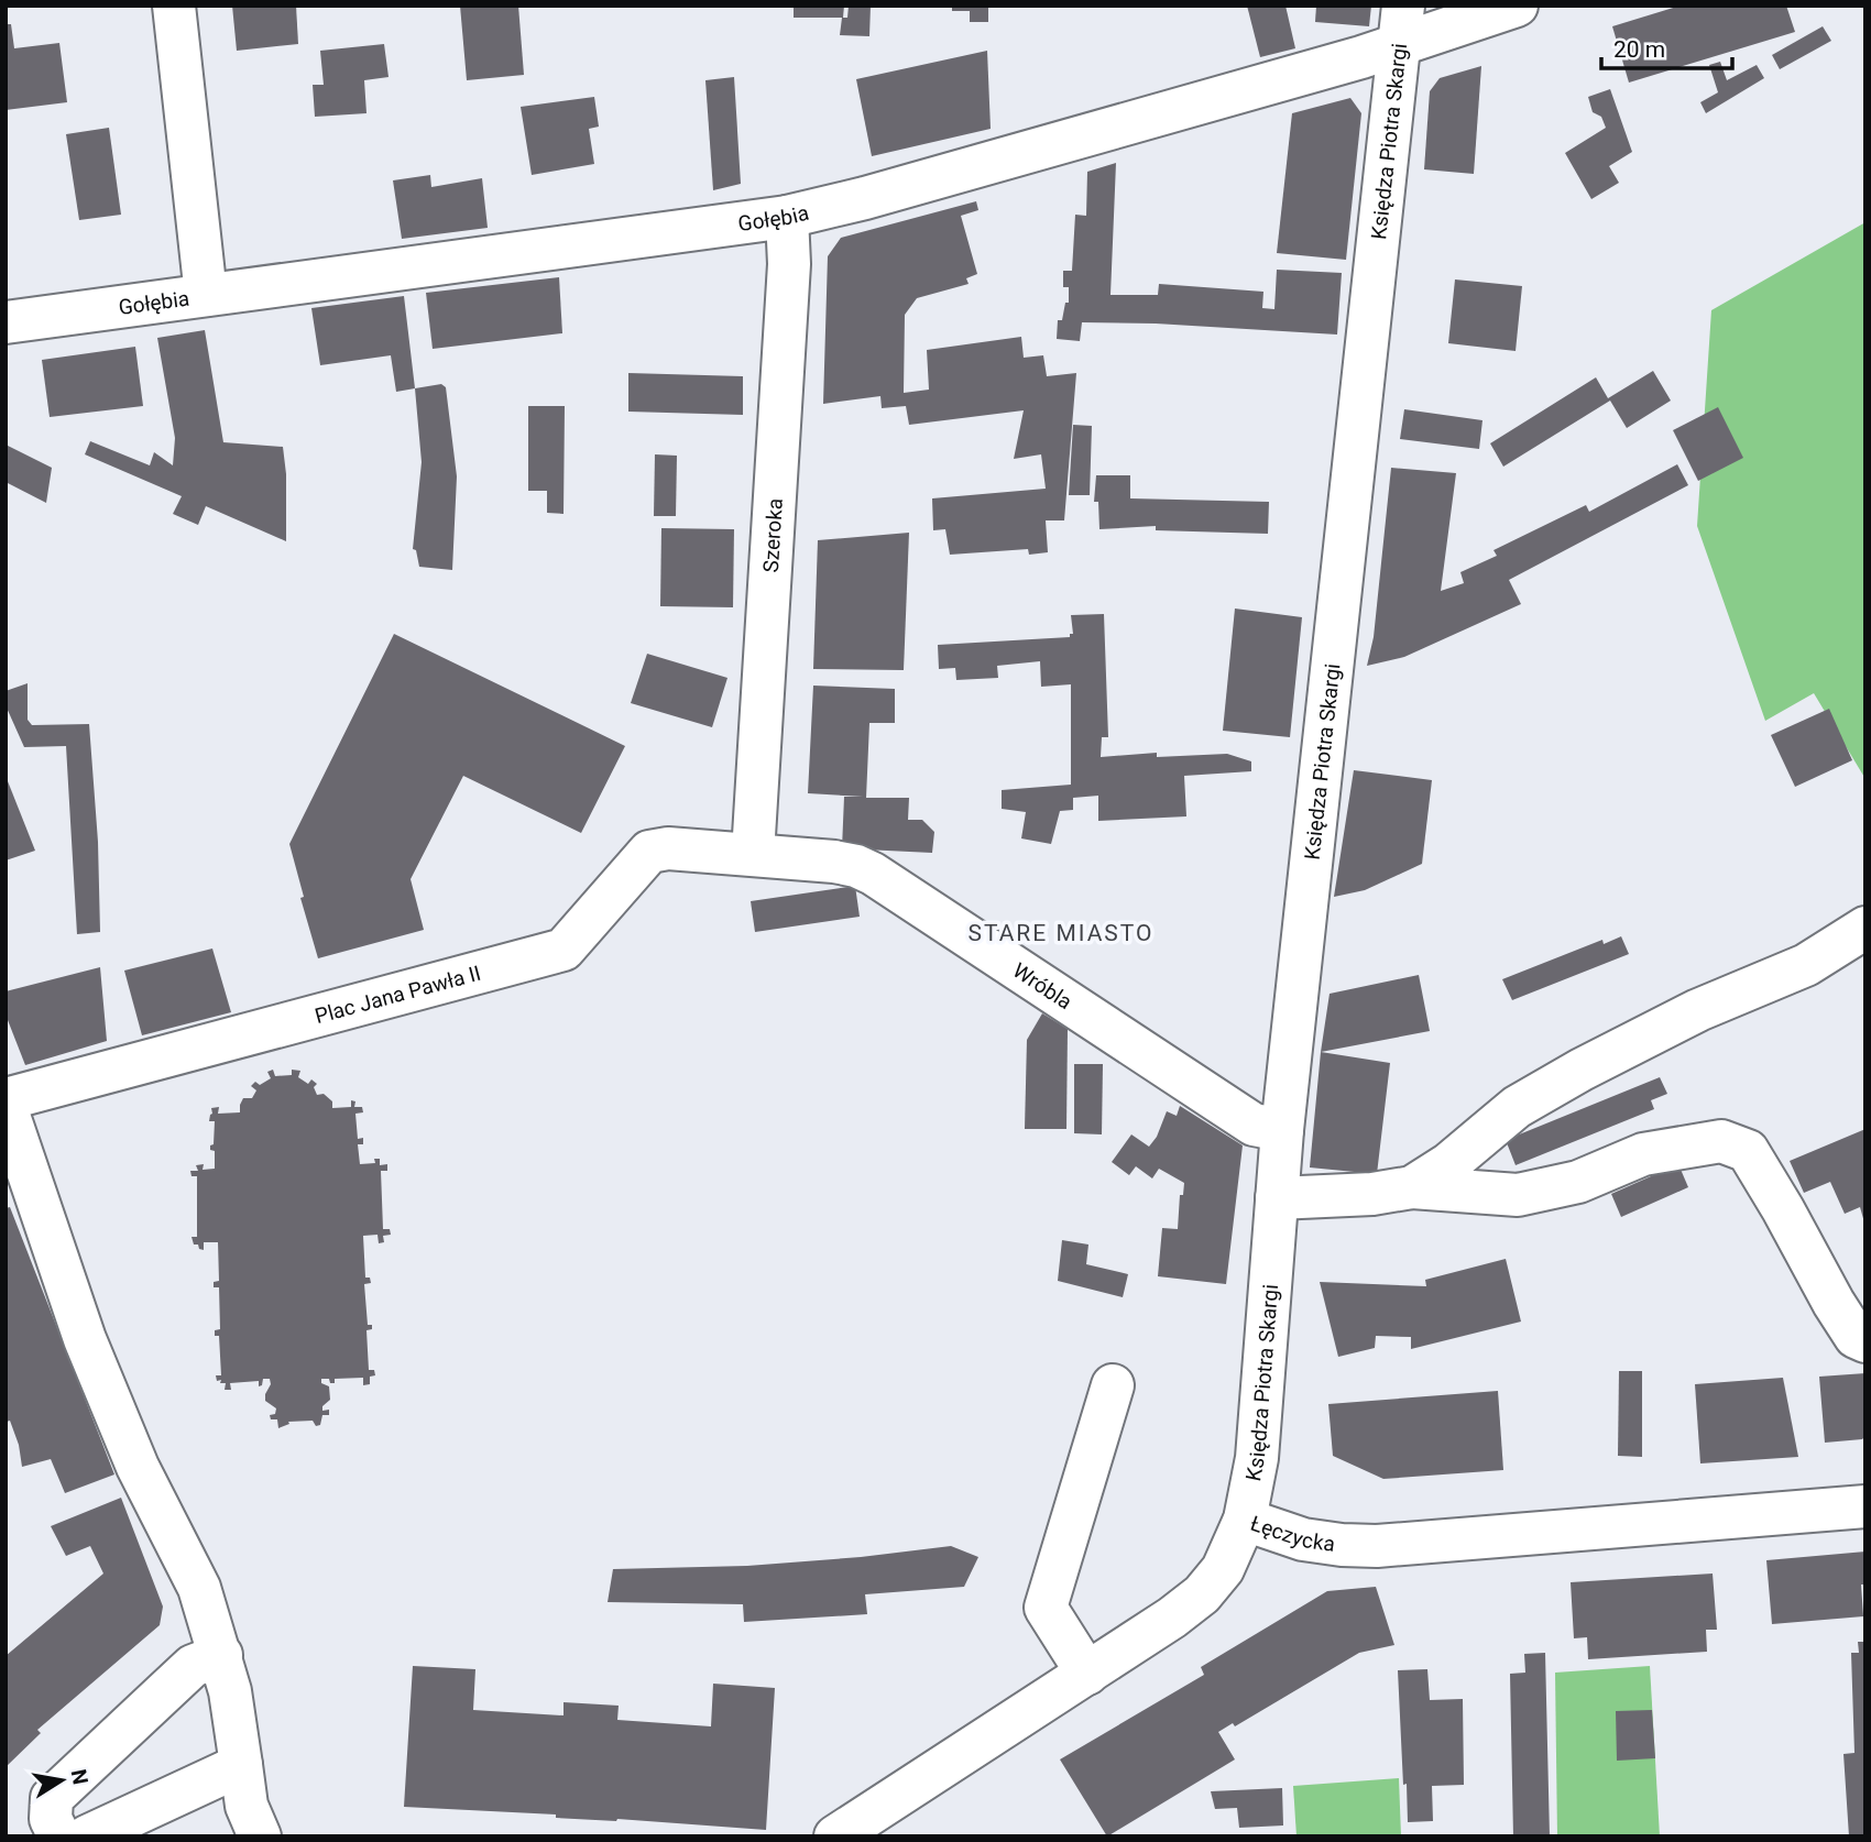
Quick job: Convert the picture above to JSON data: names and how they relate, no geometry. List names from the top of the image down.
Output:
{
  "streets": {
    "street": [
      "Księdza Piotra Skargi",
      "Gołębia",
      "Szeroka",
      "Wróbla",
      "Plac Jana Pawła II",
      "Łęczycka"
    ]
  },
  "crossings": [
    ["Księdza Piotra Skargi", "Gołębia"],
    ["Księdza Piotra Skargi", "Wróbla"],
    ["Księdza Piotra Skargi", "Łęczycka"],
    ["Gołębia", "Szeroka"],
    ["Szeroka", "Wróbla"],
    ["Szeroka", "Plac Jana Pawła II"],
    ["Wróbla", "Plac Jana Pawła II"]
  ],
  "districts": ["STARE MIASTO"],
  "scale_bar": "20 m",
  "north": "right"
}
